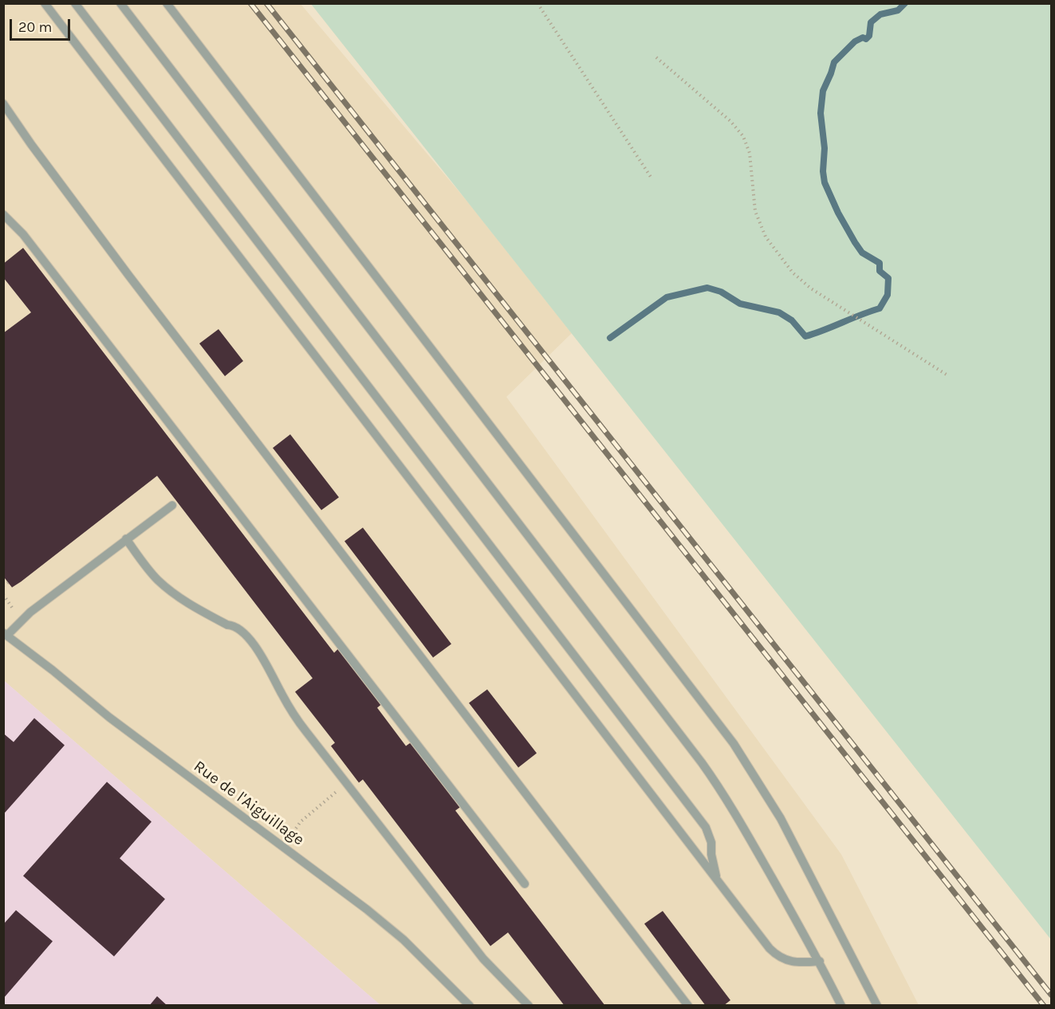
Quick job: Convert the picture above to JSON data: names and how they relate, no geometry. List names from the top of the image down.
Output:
{
  "streets": {
    "lane": ["Rue de l'Aiguillage"]
  },
  "scale_bar": "20 m"
}
